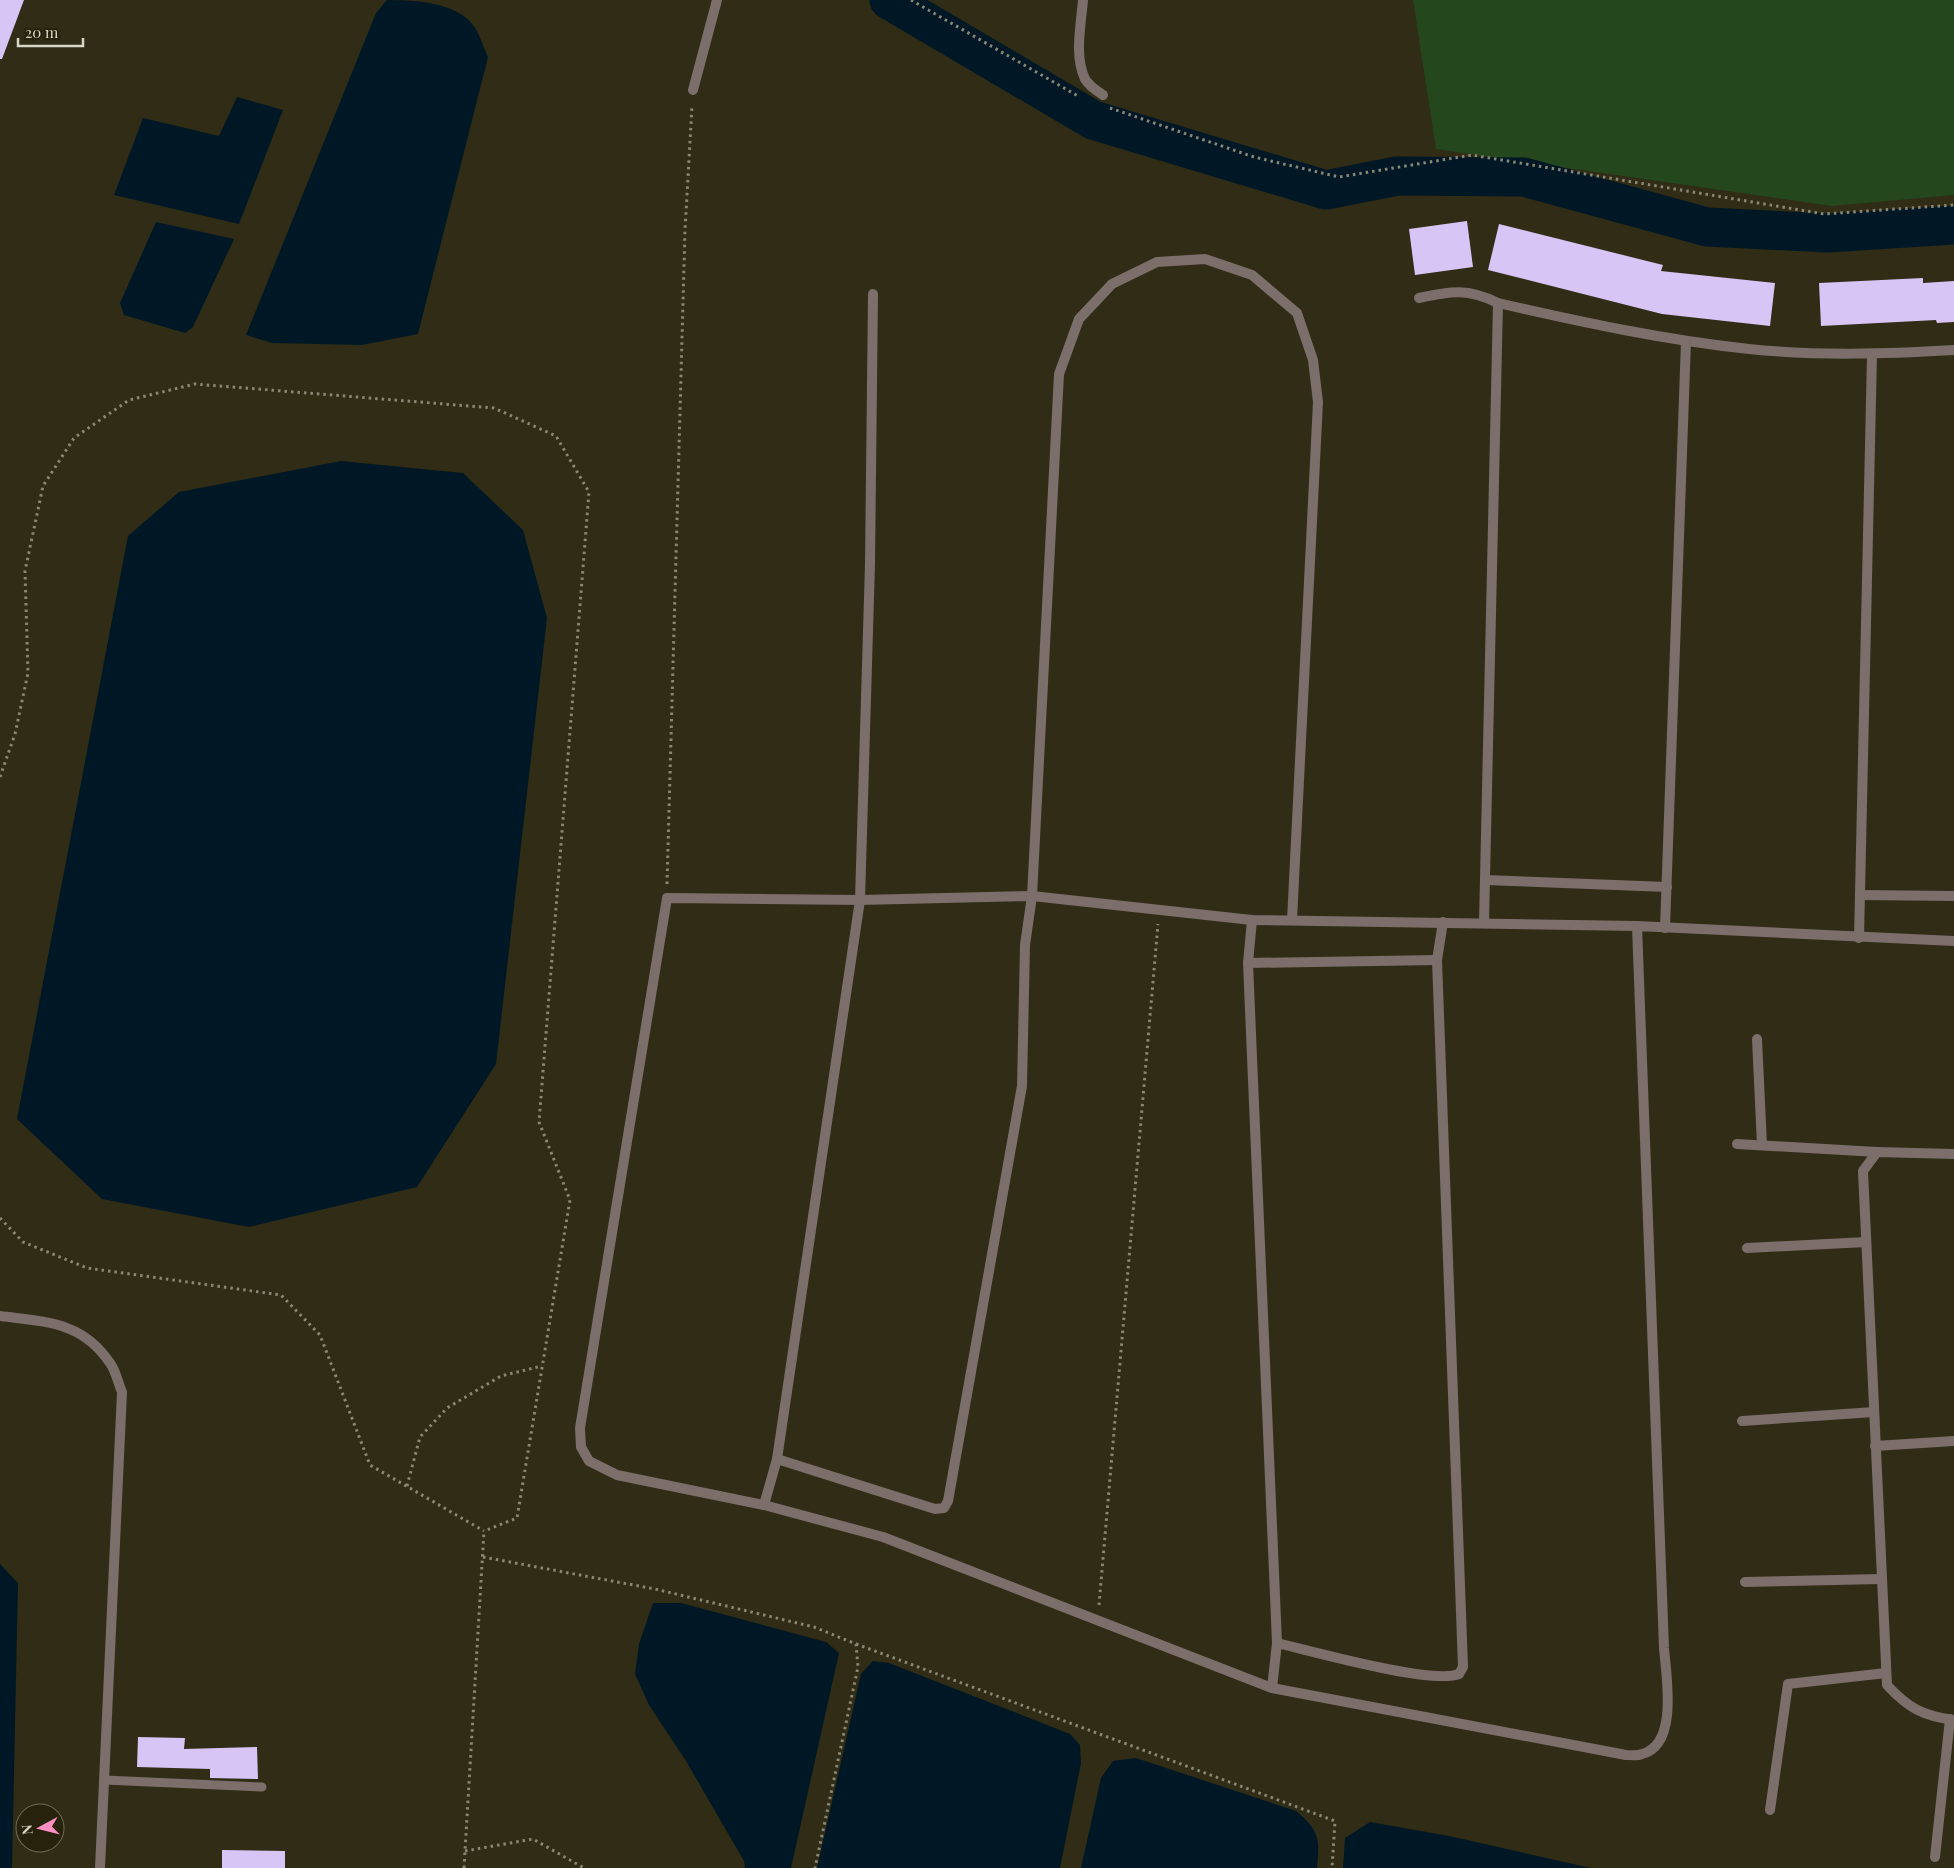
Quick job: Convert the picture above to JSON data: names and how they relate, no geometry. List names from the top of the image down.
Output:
{
  "scale_bar": "20 m",
  "north": "left"
}
